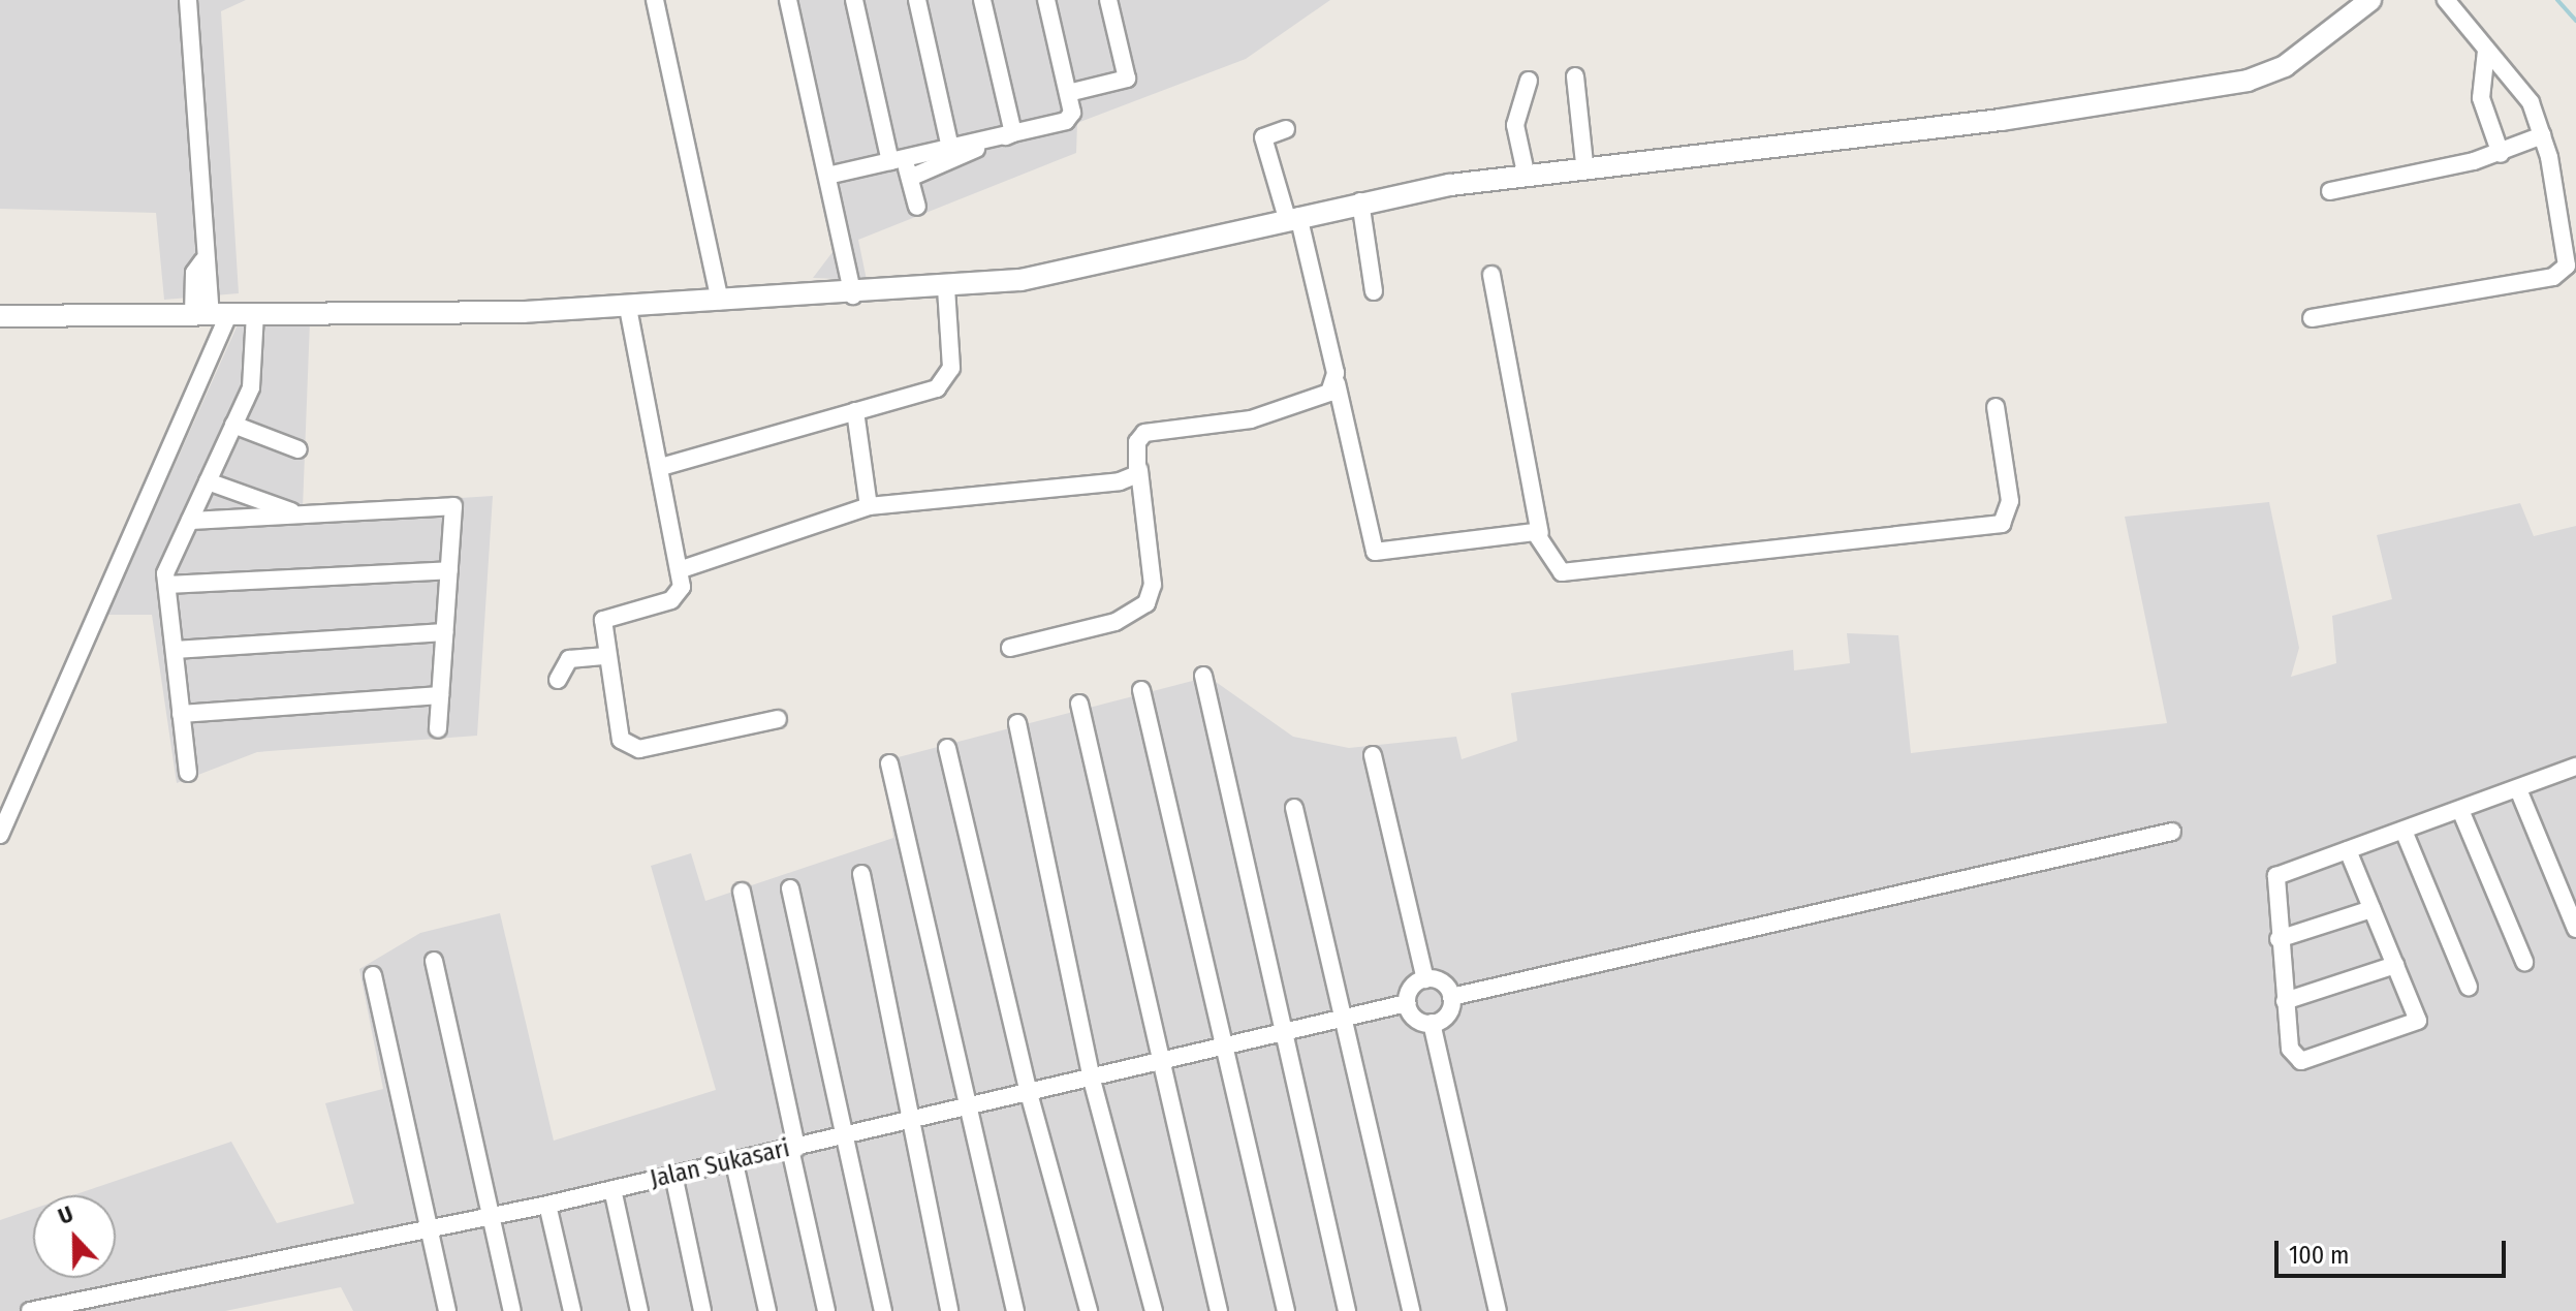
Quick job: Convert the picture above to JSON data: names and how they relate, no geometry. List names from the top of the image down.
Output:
{
  "streets": {
    "street": ["Jalan Sukasari"]
  },
  "scale_bar": "100 m",
  "north": "top"
}
